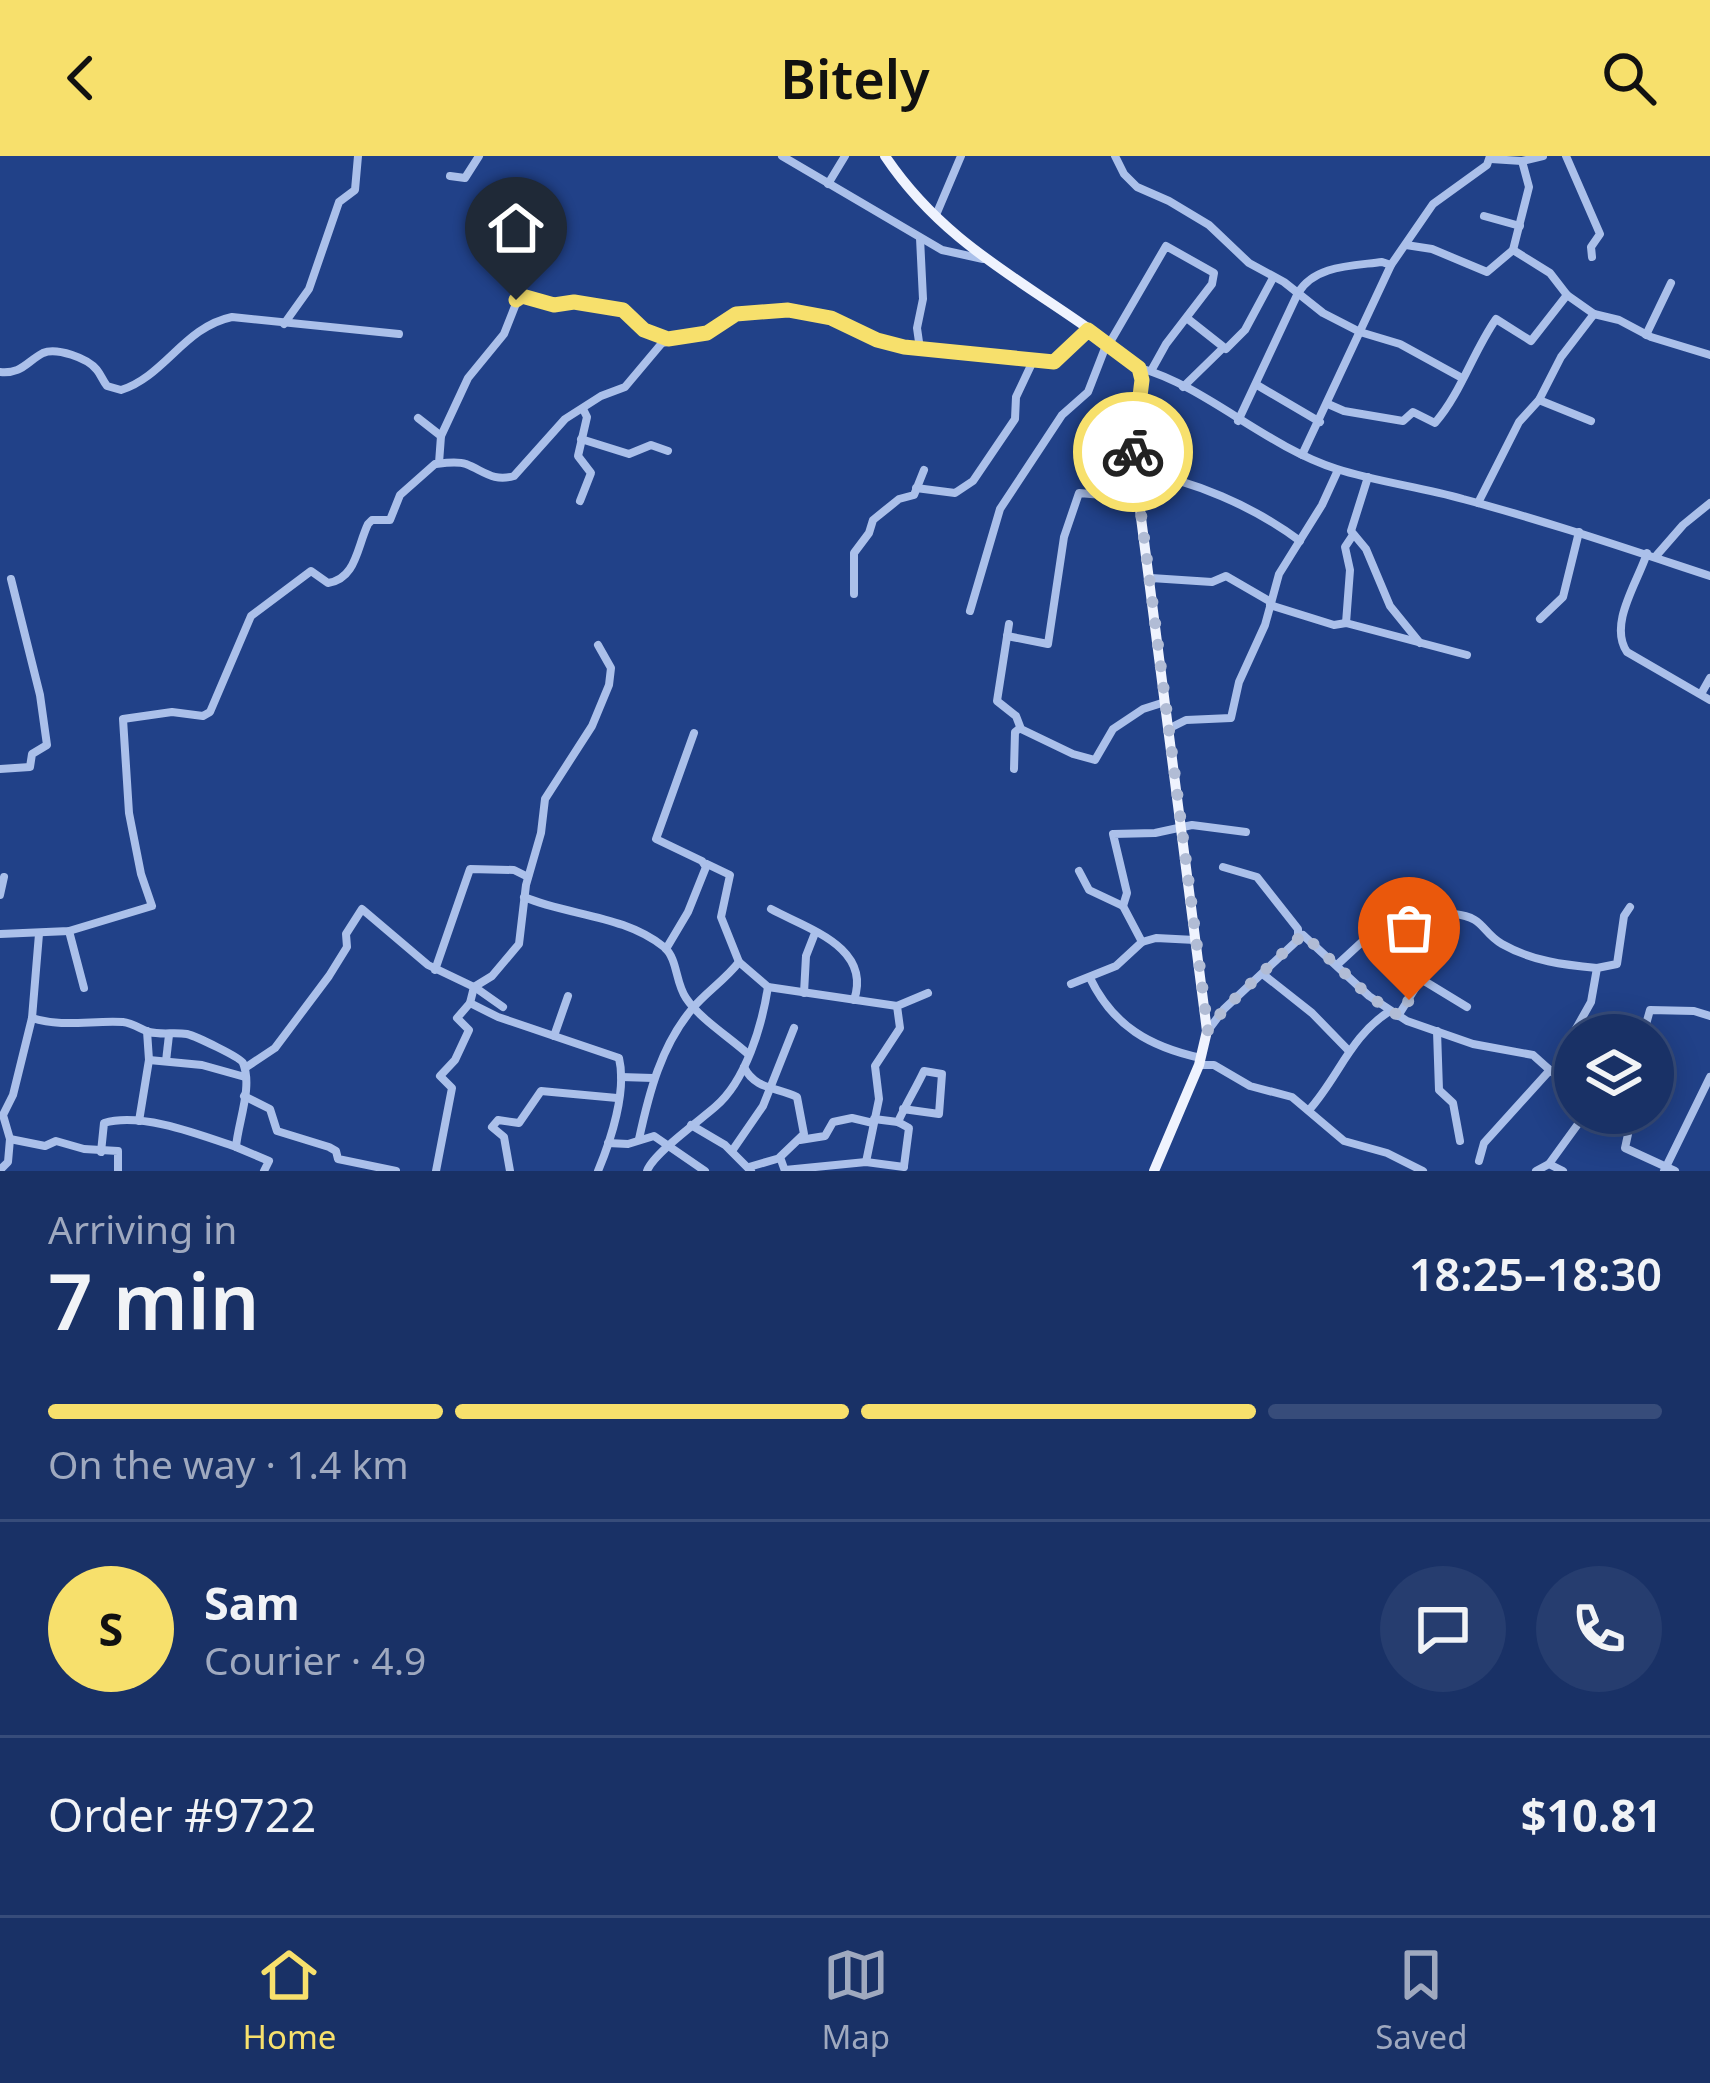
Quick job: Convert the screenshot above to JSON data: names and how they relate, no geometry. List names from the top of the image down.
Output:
{
  "page": {
    "header": "Bitely",
    "heading": ["7 min", "Arriving in", "18:25–18:30"],
    "panel": [
      "Sam",
      "Courier · 4.9",
      "Order #9722",
      "$10.81"
    ],
    "bar": "On the way · 1.4 km",
    "round": "S",
    "tabs": ["Home", "Map", "Saved"]
  }
}
